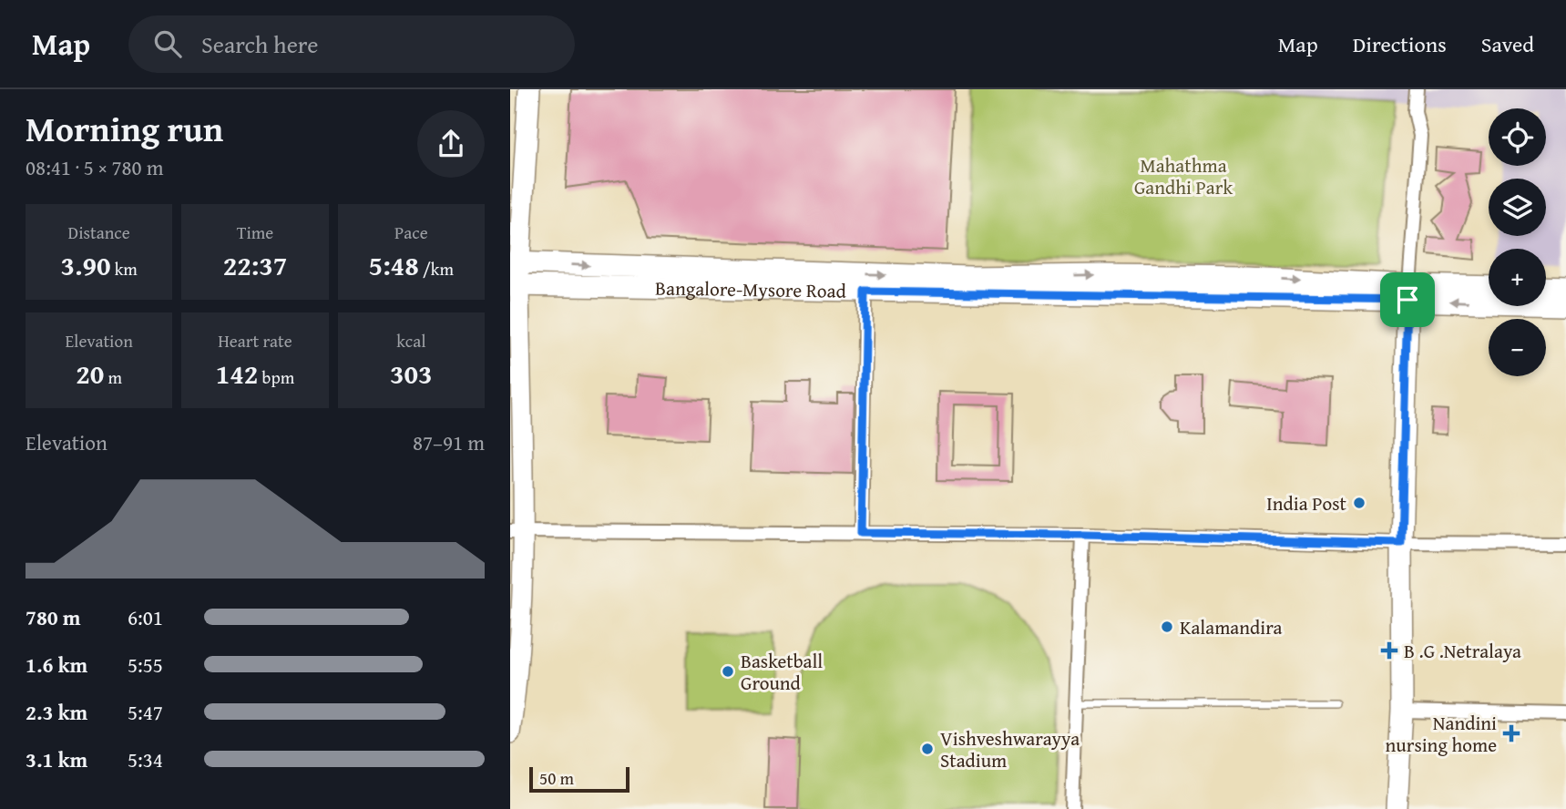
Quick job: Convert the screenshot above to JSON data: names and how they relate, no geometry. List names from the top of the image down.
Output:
{
  "streets": {
    "main road": ["Bangalore-Mysore Road"]
  },
  "parks": ["Mahathma Gandhi Park"],
  "places": {
    "other": [
      "India Post",
      "Kalamandira",
      "Basketball Ground",
      "Vishveshwarayya Stadium"
    ],
    "health": ["B .G .Netralaya", "Nandini nursing home"]
  },
  "scale_bar": "50 m",
  "page": {
    "header": "Map",
    "search": "Search here",
    "nav": ["Map", "Directions", "Saved"],
    "heading": ["Morning run", "08:41 · 5 × 780 m"],
    "map_buttons": ["+", "−"],
    "stats": [
      ["Distance", "3.90 km"],
      ["Time", "22:37"],
      ["Pace", "5:48 /km"],
      ["Elevation", "20 m"],
      ["Heart rate", "142 bpm"],
      ["kcal", "303"]
    ],
    "chart": ["Elevation", "87–91 m"],
    "list": [
      {
        "name": "780 m",
        "note": "6:01"
      },
      {
        "name": "1.6 km",
        "note": "5:55"
      },
      {
        "name": "2.3 km",
        "note": "5:47"
      },
      {
        "name": "3.1 km",
        "note": "5:34"
      }
    ],
    "scale": "50 m"
  }
}
